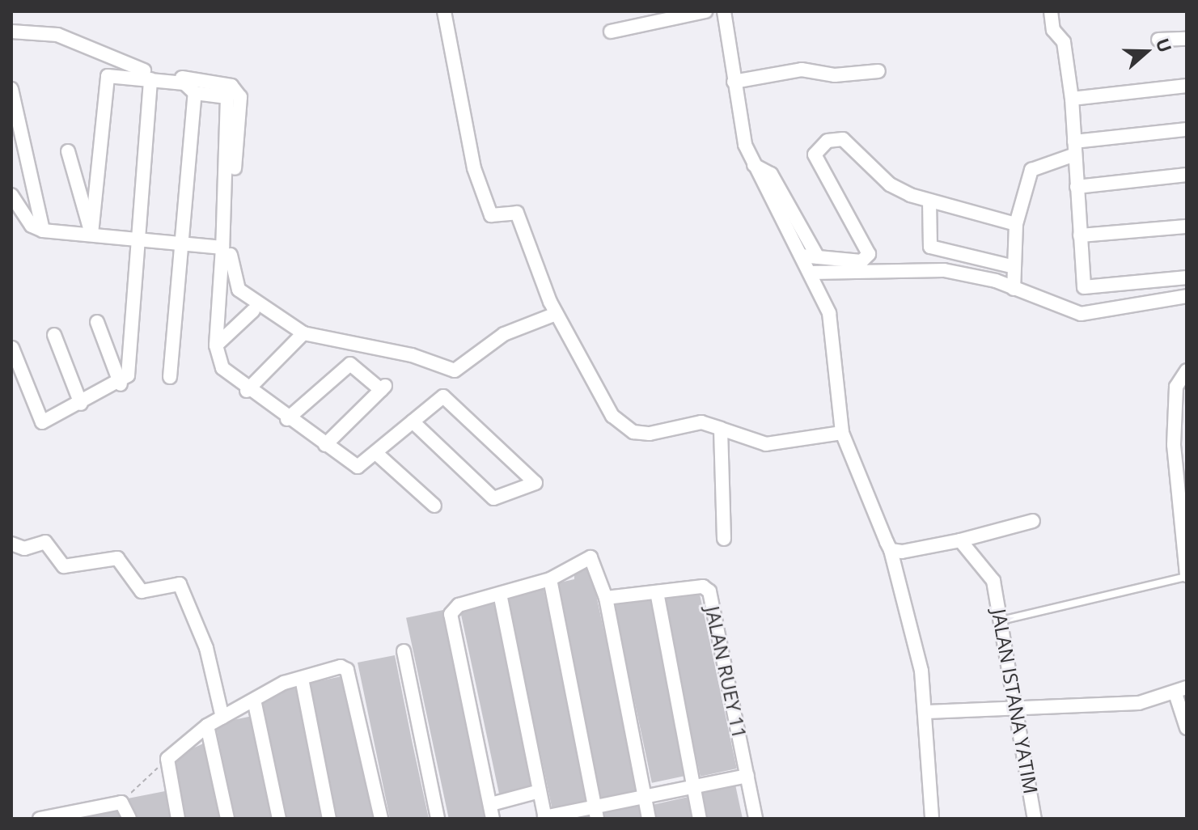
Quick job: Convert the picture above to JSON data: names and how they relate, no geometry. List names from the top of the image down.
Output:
{
  "streets": {
    "street": ["JALAN RUEY 11", "JALAN ISTANA YATIM"]
  },
  "north": "right"
}
